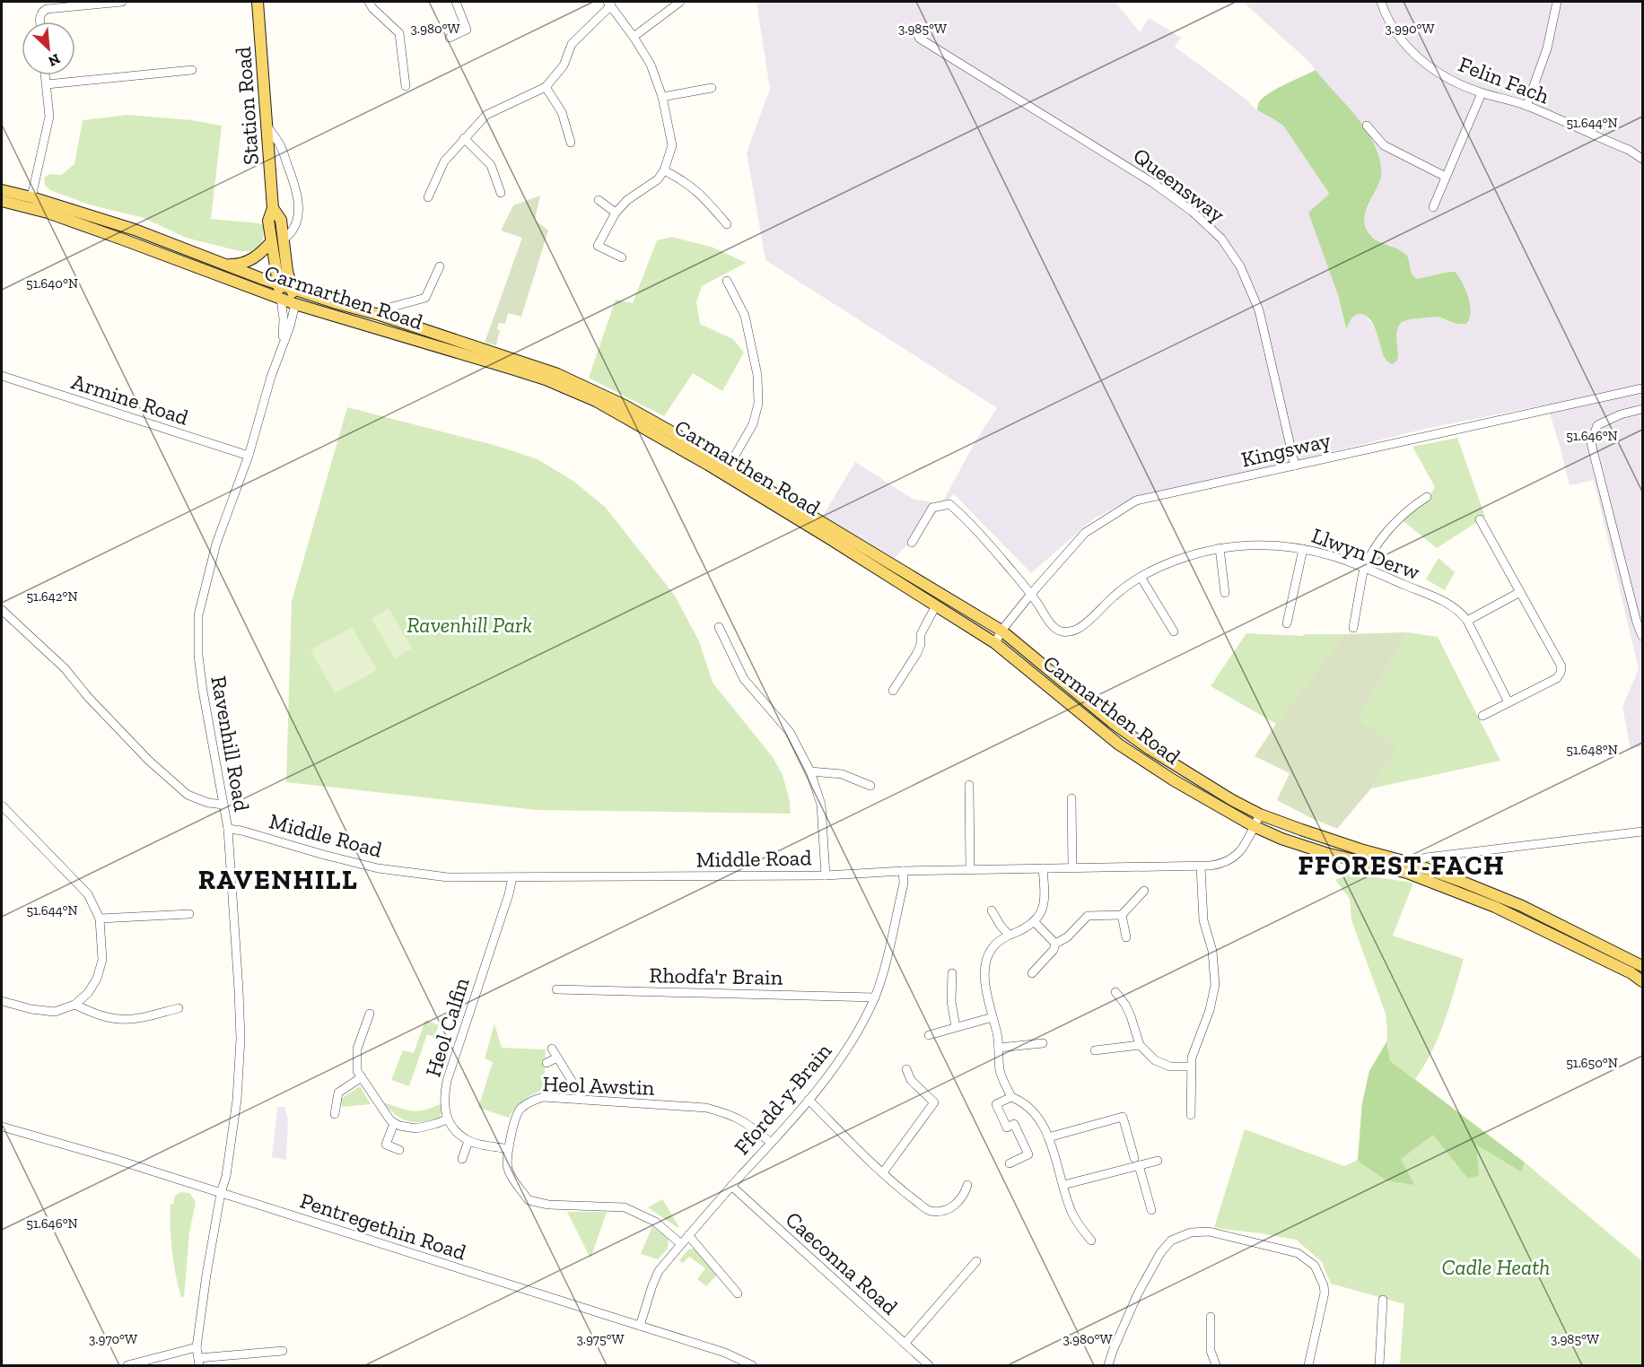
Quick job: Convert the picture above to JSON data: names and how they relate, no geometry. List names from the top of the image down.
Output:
{
  "streets": {
    "main road": ["Station Road", "Carmarthen Road"],
    "street": [
      "Felin Fach",
      "Queensway",
      "Armine Road",
      "Kingsway",
      "Llwyn Derw",
      "Ravenhill Road",
      "Middle Road",
      "Rhodfa'r Brain",
      "Heol Calfin",
      "Heol Awstin",
      "Ffordd-y-Brain",
      "Pentregethin Road",
      "Caeconna Road"
    ]
  },
  "crossings": [
    ["Station Road", "Carmarthen Road"],
    ["Station Road", "Ravenhill Road"],
    ["Queensway", "Kingsway"],
    ["Carmarthen Road", "Kingsway"],
    ["Carmarthen Road", "Ravenhill Road"],
    ["Carmarthen Road", "Middle Road"],
    ["Armine Road", "Ravenhill Road"],
    ["Kingsway", "Llwyn Derw"],
    ["Ravenhill Road", "Middle Road"],
    ["Ravenhill Road", "Pentregethin Road"],
    ["Middle Road", "Heol Calfin"],
    ["Middle Road", "Ffordd-y-Brain"],
    ["Rhodfa'r Brain", "Ffordd-y-Brain"],
    ["Heol Awstin", "Ffordd-y-Brain"],
    ["Ffordd-y-Brain", "Pentregethin Road"],
    ["Ffordd-y-Brain", "Caeconna Road"]
  ],
  "districts": ["FFOREST-FACH", "RAVENHILL"],
  "parks": ["Ravenhill Park", "Cadle Heath"],
  "north": "bottom right",
  "coordinates": [
    "3.980°W",
    "3.985°W",
    "3.990°W",
    "51.644°N",
    "51.640°N",
    "51.646°N",
    "51.642°N",
    "51.648°N",
    "51.650°N",
    "3.970°W",
    "3.975°W"
  ]
}
